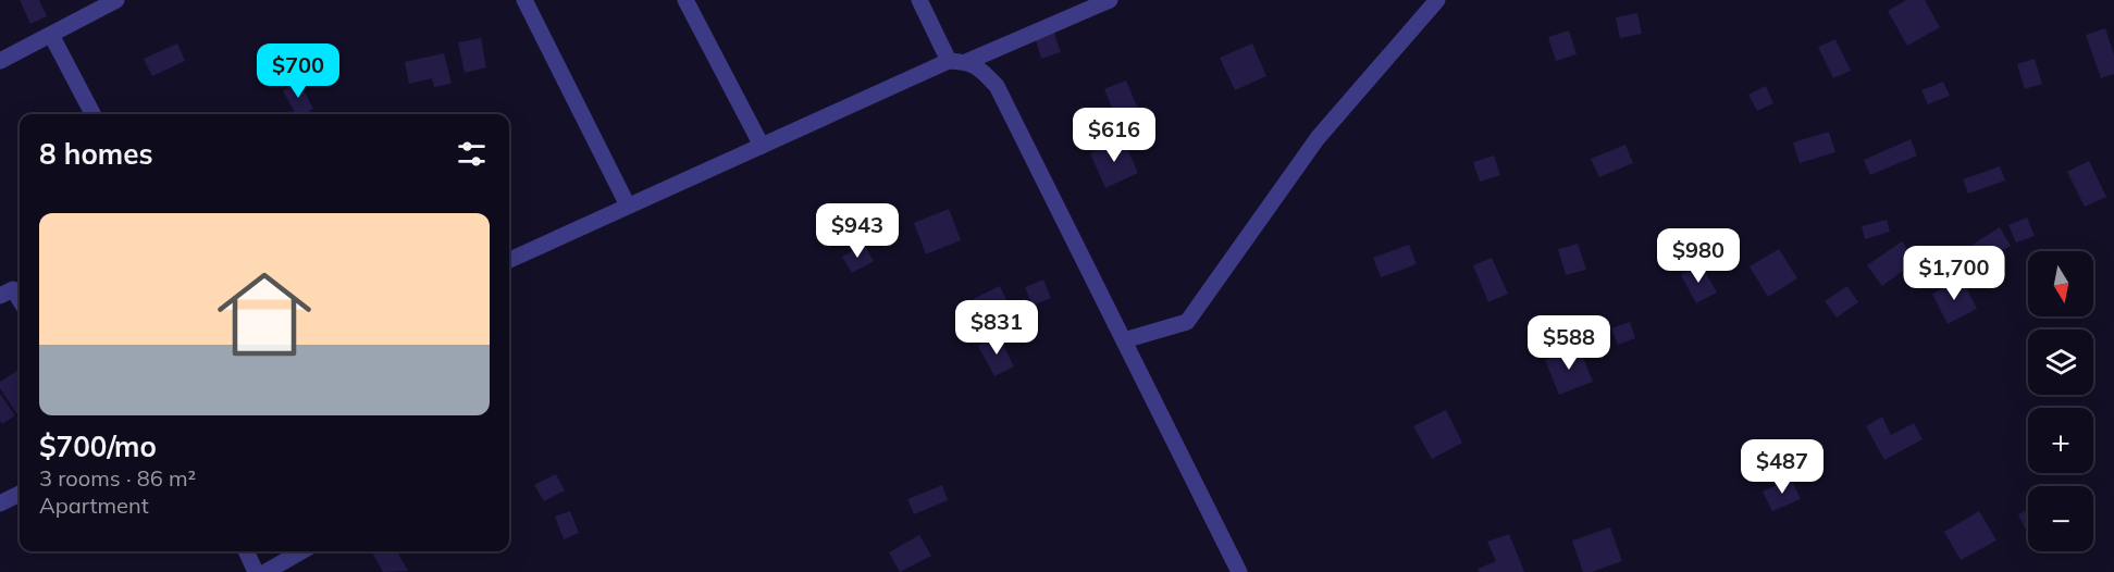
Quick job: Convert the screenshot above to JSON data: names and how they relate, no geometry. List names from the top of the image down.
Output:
{
  "north": "bottom",
  "page": {
    "price": [
      "$700",
      "$616",
      "$943",
      "$980",
      "$1,700",
      "$831",
      "$588",
      "$487"
    ],
    "heading": "8 homes",
    "list": [
      {
        "name": "$700/mo",
        "note": "3 rooms · 86 m² · Apartment"
      }
    ],
    "map_buttons": ["+", "−"]
  }
}
